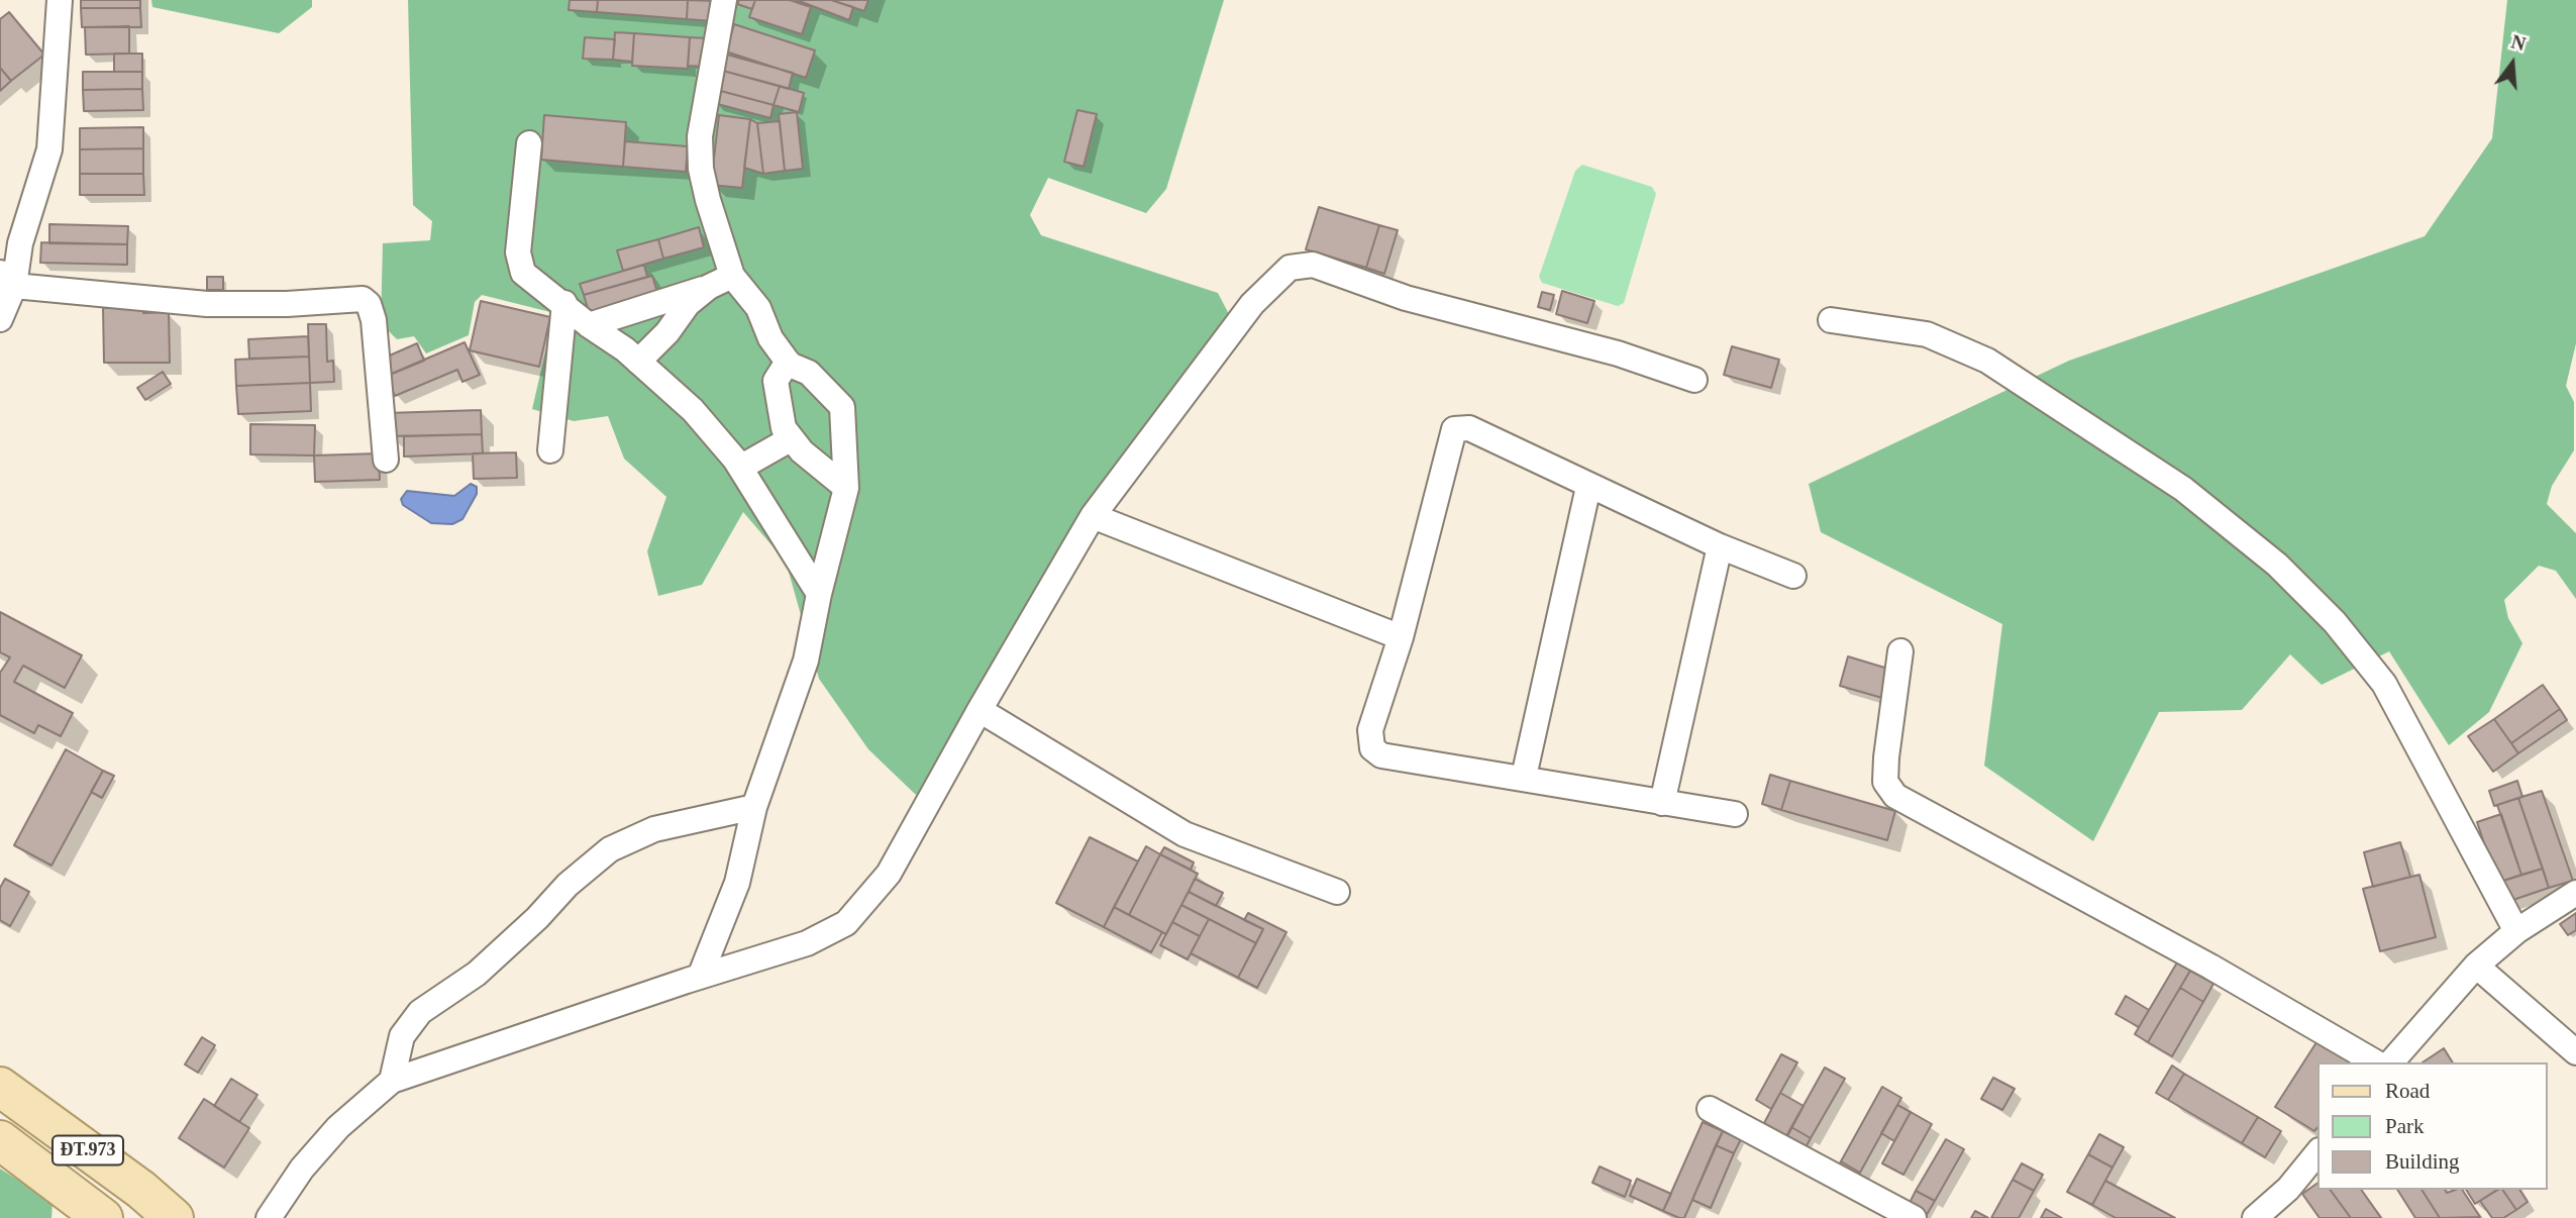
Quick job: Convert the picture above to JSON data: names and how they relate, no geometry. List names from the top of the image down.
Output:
{
  "streets": {
    "main road": ["ĐT.973"]
  },
  "legend": ["Road", "Park", "Building"],
  "north": "top"
}
